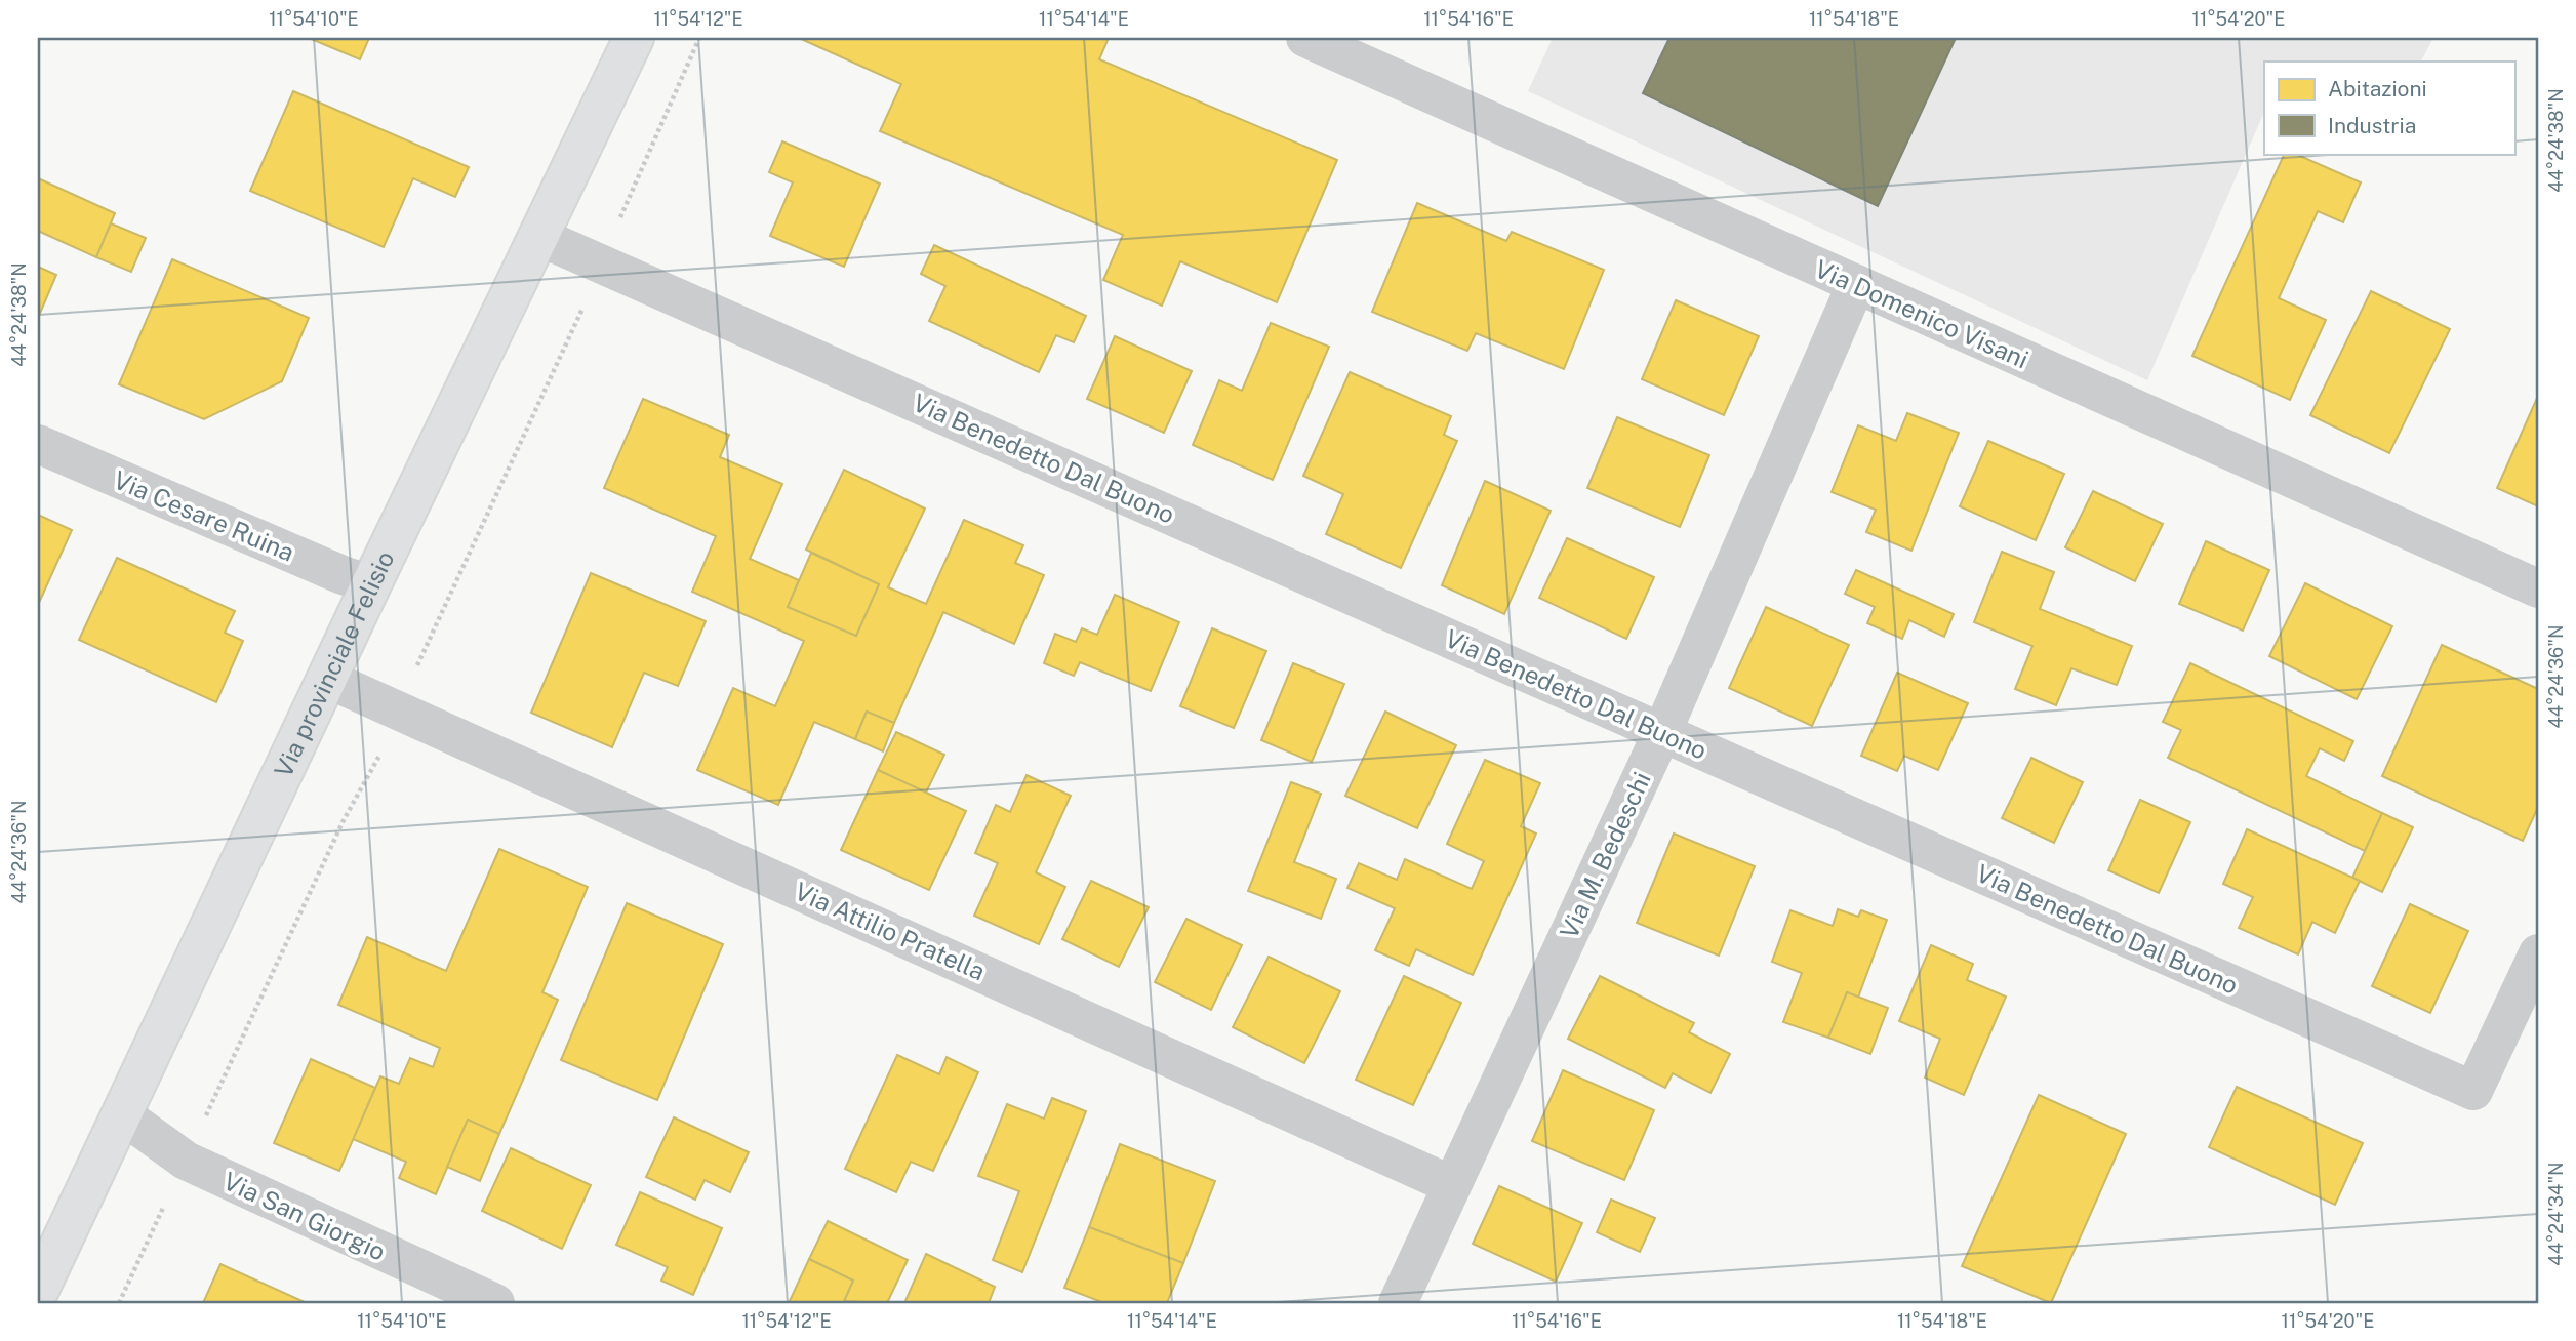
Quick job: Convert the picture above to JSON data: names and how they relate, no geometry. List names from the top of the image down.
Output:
{
  "streets": {
    "main road": ["Via provinciale Felisio"],
    "street": [
      "Via Domenico Visani",
      "Via Benedetto Dal Buono",
      "Via Cesare Ruina",
      "Via M. Bedeschi",
      "Via Attilio Pratella",
      "Via San Giorgio"
    ]
  },
  "crossings": [
    ["Via Domenico Visani", "Via M. Bedeschi"],
    ["Via Benedetto Dal Buono", "Via provinciale Felisio"],
    ["Via Benedetto Dal Buono", "Via M. Bedeschi"],
    ["Via Cesare Ruina", "Via provinciale Felisio"],
    ["Via provinciale Felisio", "Via Attilio Pratella"],
    ["Via provinciale Felisio", "Via San Giorgio"],
    ["Via M. Bedeschi", "Via Attilio Pratella"]
  ],
  "legend": ["Abitazioni", "Industria"],
  "coordinates": [
    "11°54'10\"E",
    "11°54'12\"E",
    "11°54'14\"E",
    "11°54'16\"E",
    "11°54'18\"E",
    "11°54'20\"E",
    "44°24'38\"N",
    "44°24'36\"N",
    "44°24'34\"N"
  ]
}
